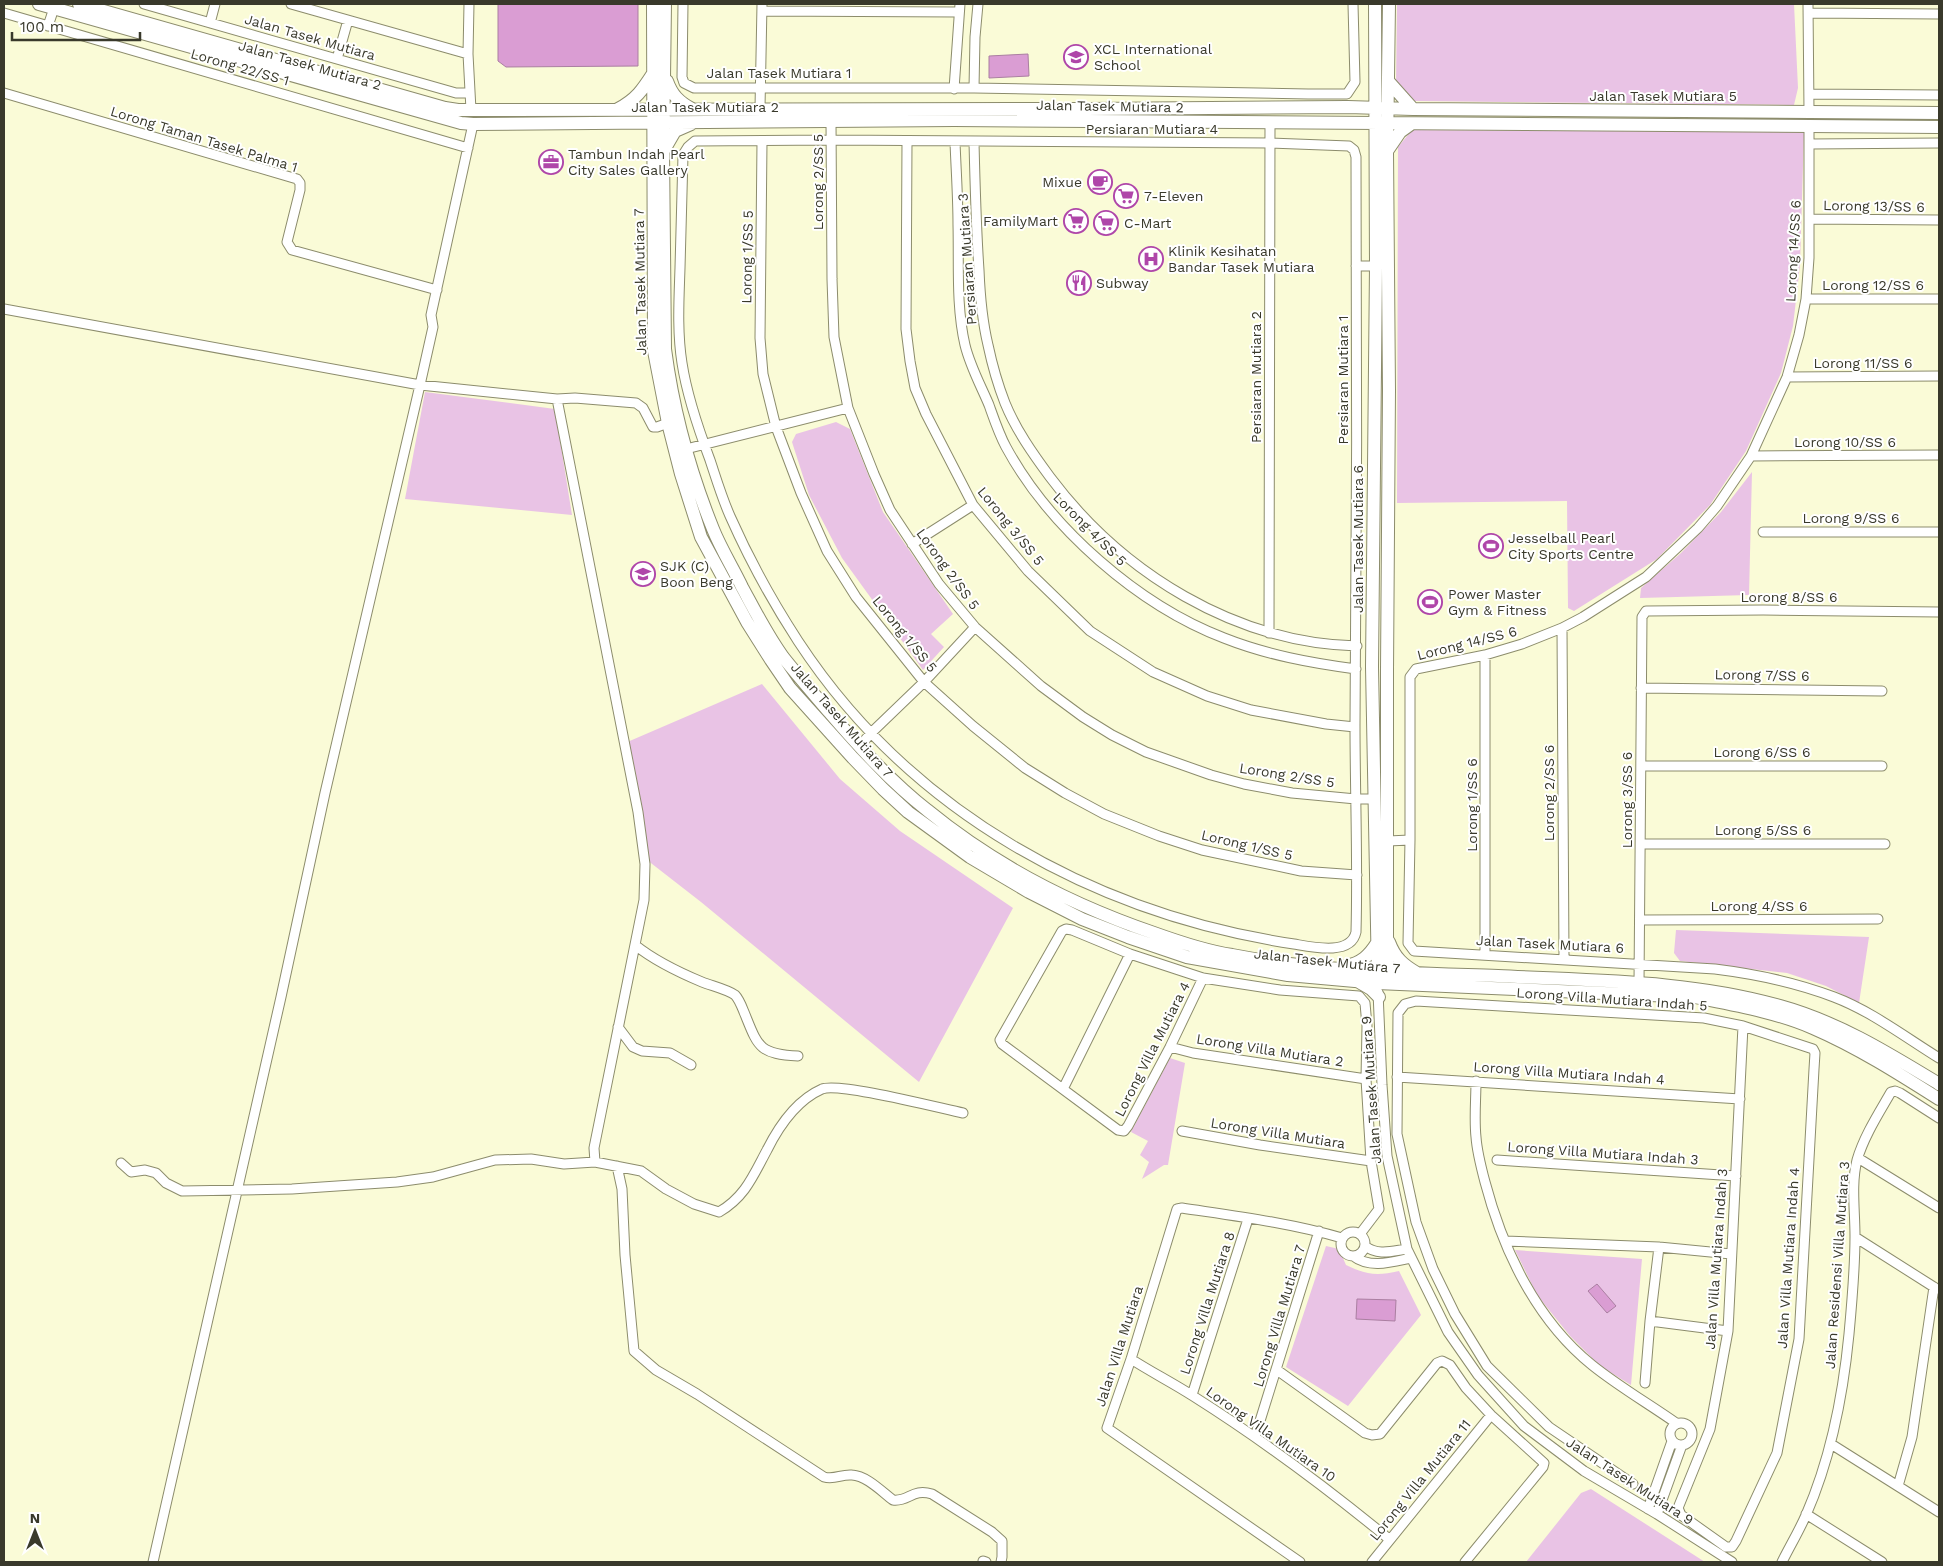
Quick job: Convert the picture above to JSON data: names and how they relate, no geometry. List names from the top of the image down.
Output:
{
  "streets": {
    "street": [
      "Jalan Tasek Mutiara",
      "Jalan Tasek Mutiara 2",
      "Lorong 22/SS 1",
      "Jalan Tasek Mutiara 1",
      "Jalan Tasek Mutiara 5",
      "Persiaran Mutiara 4",
      "Lorong Taman Tasek Palma 1",
      "Lorong 2/SS 5",
      "Lorong 13/SS 6",
      "Lorong 14/SS 6",
      "Lorong 1/SS 5",
      "Persiaran Mutiara 3",
      "Jalan Tasek Mutiara 7",
      "Lorong 12/SS 6",
      "Lorong 11/SS 6",
      "Persiaran Mutiara 2",
      "Persiaran Mutiara 1",
      "Lorong 10/SS 6",
      "Lorong 9/SS 6",
      "Lorong 3/SS 5",
      "Lorong 4/SS 5",
      "Jalan Tasek Mutiara 6",
      "Lorong 8/SS 6",
      "Lorong 7/SS 6",
      "Lorong 6/SS 6",
      "Lorong 2/SS 6",
      "Lorong 3/SS 6",
      "Lorong 1/SS 6",
      "Lorong 5/SS 6",
      "Lorong 4/SS 6",
      "Lorong Villa Mutiara Indah 5",
      "Lorong Villa Mutiara 4",
      "Lorong Villa Mutiara 2",
      "Lorong Villa Mutiara Indah 4",
      "Jalan Tasek Mutiara 9",
      "Lorong Villa Mutiara",
      "Lorong Villa Mutiara Indah 3",
      "Jalan Villa Mutiara Indah 4",
      "Jalan Villa Mutiara Indah 3",
      "Jalan Residensi Villa Mutiara 3",
      "Lorong Villa Mutiara 8",
      "Lorong Villa Mutiara 7",
      "Jalan Villa Mutiara",
      "Lorong Villa Mutiara 10",
      "Lorong Villa Mutiara 11"
    ]
  },
  "crossings": [
    ["Jalan Tasek Mutiara 2", "Jalan Tasek Mutiara 1"],
    ["Jalan Tasek Mutiara 2", "Jalan Tasek Mutiara 5"],
    ["Jalan Tasek Mutiara 2", "Lorong 2/SS 5"],
    ["Jalan Tasek Mutiara 2", "Jalan Tasek Mutiara 7"],
    ["Jalan Tasek Mutiara 2", "Persiaran Mutiara 2"],
    ["Jalan Tasek Mutiara 2", "Jalan Tasek Mutiara 6"],
    ["Jalan Tasek Mutiara 5", "Lorong 14/SS 6"],
    ["Jalan Tasek Mutiara 5", "Jalan Tasek Mutiara 6"],
    ["Persiaran Mutiara 4", "Persiaran Mutiara 3"],
    ["Persiaran Mutiara 4", "Jalan Tasek Mutiara 7"],
    ["Persiaran Mutiara 4", "Persiaran Mutiara 2"],
    ["Persiaran Mutiara 4", "Persiaran Mutiara 1"],
    ["Persiaran Mutiara 4", "Lorong 4/SS 5"],
    ["Lorong 2/SS 5", "Jalan Tasek Mutiara 7"],
    ["Lorong 2/SS 5", "Jalan Tasek Mutiara 6"],
    ["Lorong 13/SS 6", "Lorong 14/SS 6"],
    ["Lorong 14/SS 6", "Lorong 12/SS 6"],
    ["Lorong 14/SS 6", "Lorong 11/SS 6"],
    ["Lorong 14/SS 6", "Lorong 10/SS 6"],
    ["Lorong 14/SS 6", "Jalan Tasek Mutiara 6"],
    ["Lorong 14/SS 6", "Lorong 2/SS 6"],
    ["Lorong 14/SS 6", "Lorong 1/SS 6"],
    ["Lorong 1/SS 5", "Jalan Tasek Mutiara 7"],
    ["Persiaran Mutiara 3", "Jalan Tasek Mutiara 7"],
    ["Persiaran Mutiara 3", "Persiaran Mutiara 2"],
    ["Persiaran Mutiara 3", "Persiaran Mutiara 1"],
    ["Jalan Tasek Mutiara 7", "Persiaran Mutiara 1"],
    ["Jalan Tasek Mutiara 7", "Lorong 3/SS 5"],
    ["Jalan Tasek Mutiara 7", "Lorong 4/SS 5"],
    ["Jalan Tasek Mutiara 7", "Jalan Tasek Mutiara 6"],
    ["Jalan Tasek Mutiara 7", "Jalan Tasek Mutiara 9"],
    ["Jalan Tasek Mutiara 6", "Lorong 2/SS 6"],
    ["Jalan Tasek Mutiara 6", "Lorong 3/SS 6"],
    ["Jalan Tasek Mutiara 6", "Lorong 1/SS 6"],
    ["Jalan Tasek Mutiara 6", "Jalan Tasek Mutiara 9"],
    ["Lorong 8/SS 6", "Lorong 3/SS 6"],
    ["Lorong 7/SS 6", "Lorong 3/SS 6"],
    ["Lorong 6/SS 6", "Lorong 3/SS 6"],
    ["Lorong 3/SS 6", "Lorong 5/SS 6"],
    ["Lorong 3/SS 6", "Lorong 4/SS 6"],
    ["Lorong Villa Mutiara Indah 5", "Lorong Villa Mutiara Indah 4"],
    ["Lorong Villa Mutiara Indah 5", "Jalan Villa Mutiara Indah 4"],
    ["Lorong Villa Mutiara Indah 5", "Jalan Villa Mutiara Indah 3"],
    ["Lorong Villa Mutiara 4", "Lorong Villa Mutiara 2"],
    ["Lorong Villa Mutiara Indah 4", "Jalan Villa Mutiara Indah 3"],
    ["Lorong Villa Mutiara Indah 3", "Jalan Villa Mutiara Indah 3"],
    ["Jalan Villa Mutiara Indah 4", "Jalan Villa Mutiara Indah 3"],
    ["Lorong Villa Mutiara 8", "Jalan Villa Mutiara"],
    ["Lorong Villa Mutiara 8", "Lorong Villa Mutiara 10"],
    ["Lorong Villa Mutiara 7", "Jalan Villa Mutiara"],
    ["Lorong Villa Mutiara 7", "Lorong Villa Mutiara 10"],
    ["Jalan Villa Mutiara", "Lorong Villa Mutiara 10"],
    ["Lorong Villa Mutiara 10", "Lorong Villa Mutiara 11"]
  ],
  "places": {
    "school or university": ["XCL International School", "SJK (C) Boon Beng"],
    "office": ["Tambun Indah Pearl City Sales Gallery"],
    "cafe": ["Mixue"],
    "supermarket": ["7-Eleven", "FamilyMart", "C-Mart"],
    "hospital": ["Klinik Kesihatan Bandar Tasek Mutiara"],
    "restaurant": ["Subway"],
    "sports": ["Jesselball Pearl City Sports Centre", "Power Master Gym & Fitness"]
  },
  "scale_bar": "100 m",
  "north": "top"
}
